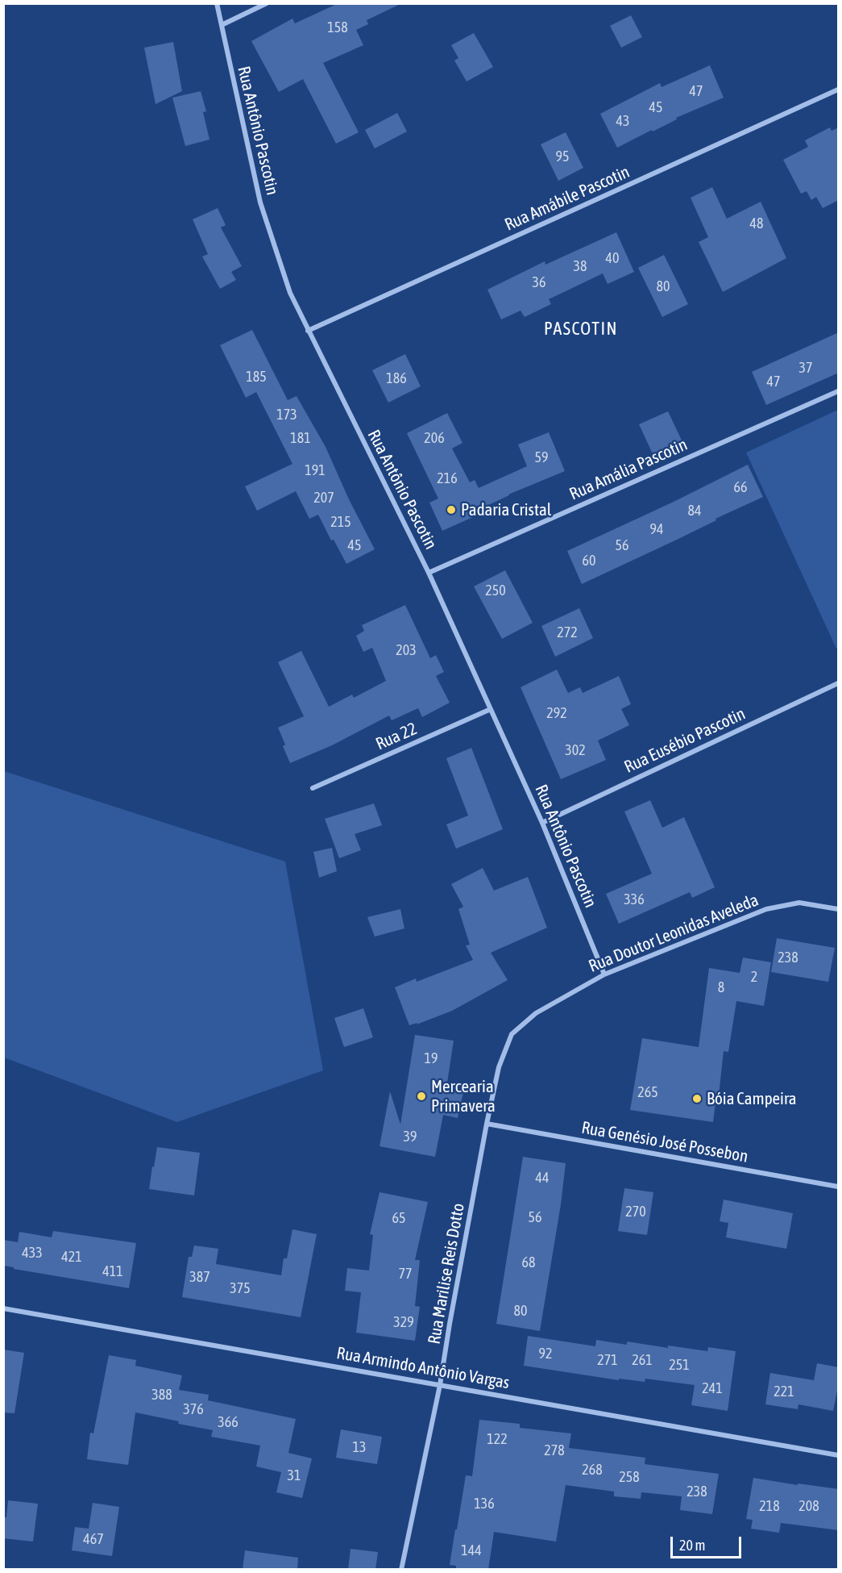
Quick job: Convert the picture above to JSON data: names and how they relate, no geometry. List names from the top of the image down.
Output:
{
  "streets": {
    "street": [
      "Rua Antônio Pascotin",
      "Rua Amábile Pascotin",
      "Rua Amália Pascotin",
      "Rua 22",
      "Rua Eusébio Pascotin",
      "Rua Doutor Leonidas Aveleda",
      "Rua Genésio José Possebon",
      "Rua Marilise Reis Dotto",
      "Rua Armindo Antônio Vargas"
    ]
  },
  "crossings": [
    ["Rua Antônio Pascotin", "Rua Amábile Pascotin"],
    ["Rua Antônio Pascotin", "Rua Amália Pascotin"],
    ["Rua Antônio Pascotin", "Rua 22"],
    ["Rua Antônio Pascotin", "Rua Eusébio Pascotin"],
    ["Rua Antônio Pascotin", "Rua Doutor Leonidas Aveleda"],
    ["Rua Doutor Leonidas Aveleda", "Rua Marilise Reis Dotto"],
    ["Rua Genésio José Possebon", "Rua Marilise Reis Dotto"],
    ["Rua Marilise Reis Dotto", "Rua Armindo Antônio Vargas"]
  ],
  "districts": ["PASCOTIN"],
  "places": ["Padaria Cristal", "Mercearia Primavera", "Bóia Campeira"],
  "house_numbers": [
    "158",
    "47",
    "45",
    "43",
    "95",
    "48",
    "40",
    "38",
    "36",
    "80",
    "37",
    "185",
    "186",
    "47",
    "173",
    "181",
    "206",
    "59",
    "191",
    "216",
    "66",
    "207",
    "84",
    "215",
    "94",
    "45",
    "56",
    "60",
    "250",
    "272",
    "203",
    "292",
    "302",
    "336",
    "238",
    "2",
    "8",
    "19",
    "265",
    "39",
    "44",
    "270",
    "56",
    "65",
    "433",
    "421",
    "68",
    "411",
    "77",
    "387",
    "375",
    "80",
    "329",
    "92",
    "271",
    "261",
    "251",
    "241",
    "221",
    "388",
    "376",
    "366",
    "122",
    "13",
    "278",
    "268",
    "31",
    "258",
    "238",
    "136",
    "218",
    "208",
    "467",
    "144"
  ],
  "scale_bar": "20 m"
}
